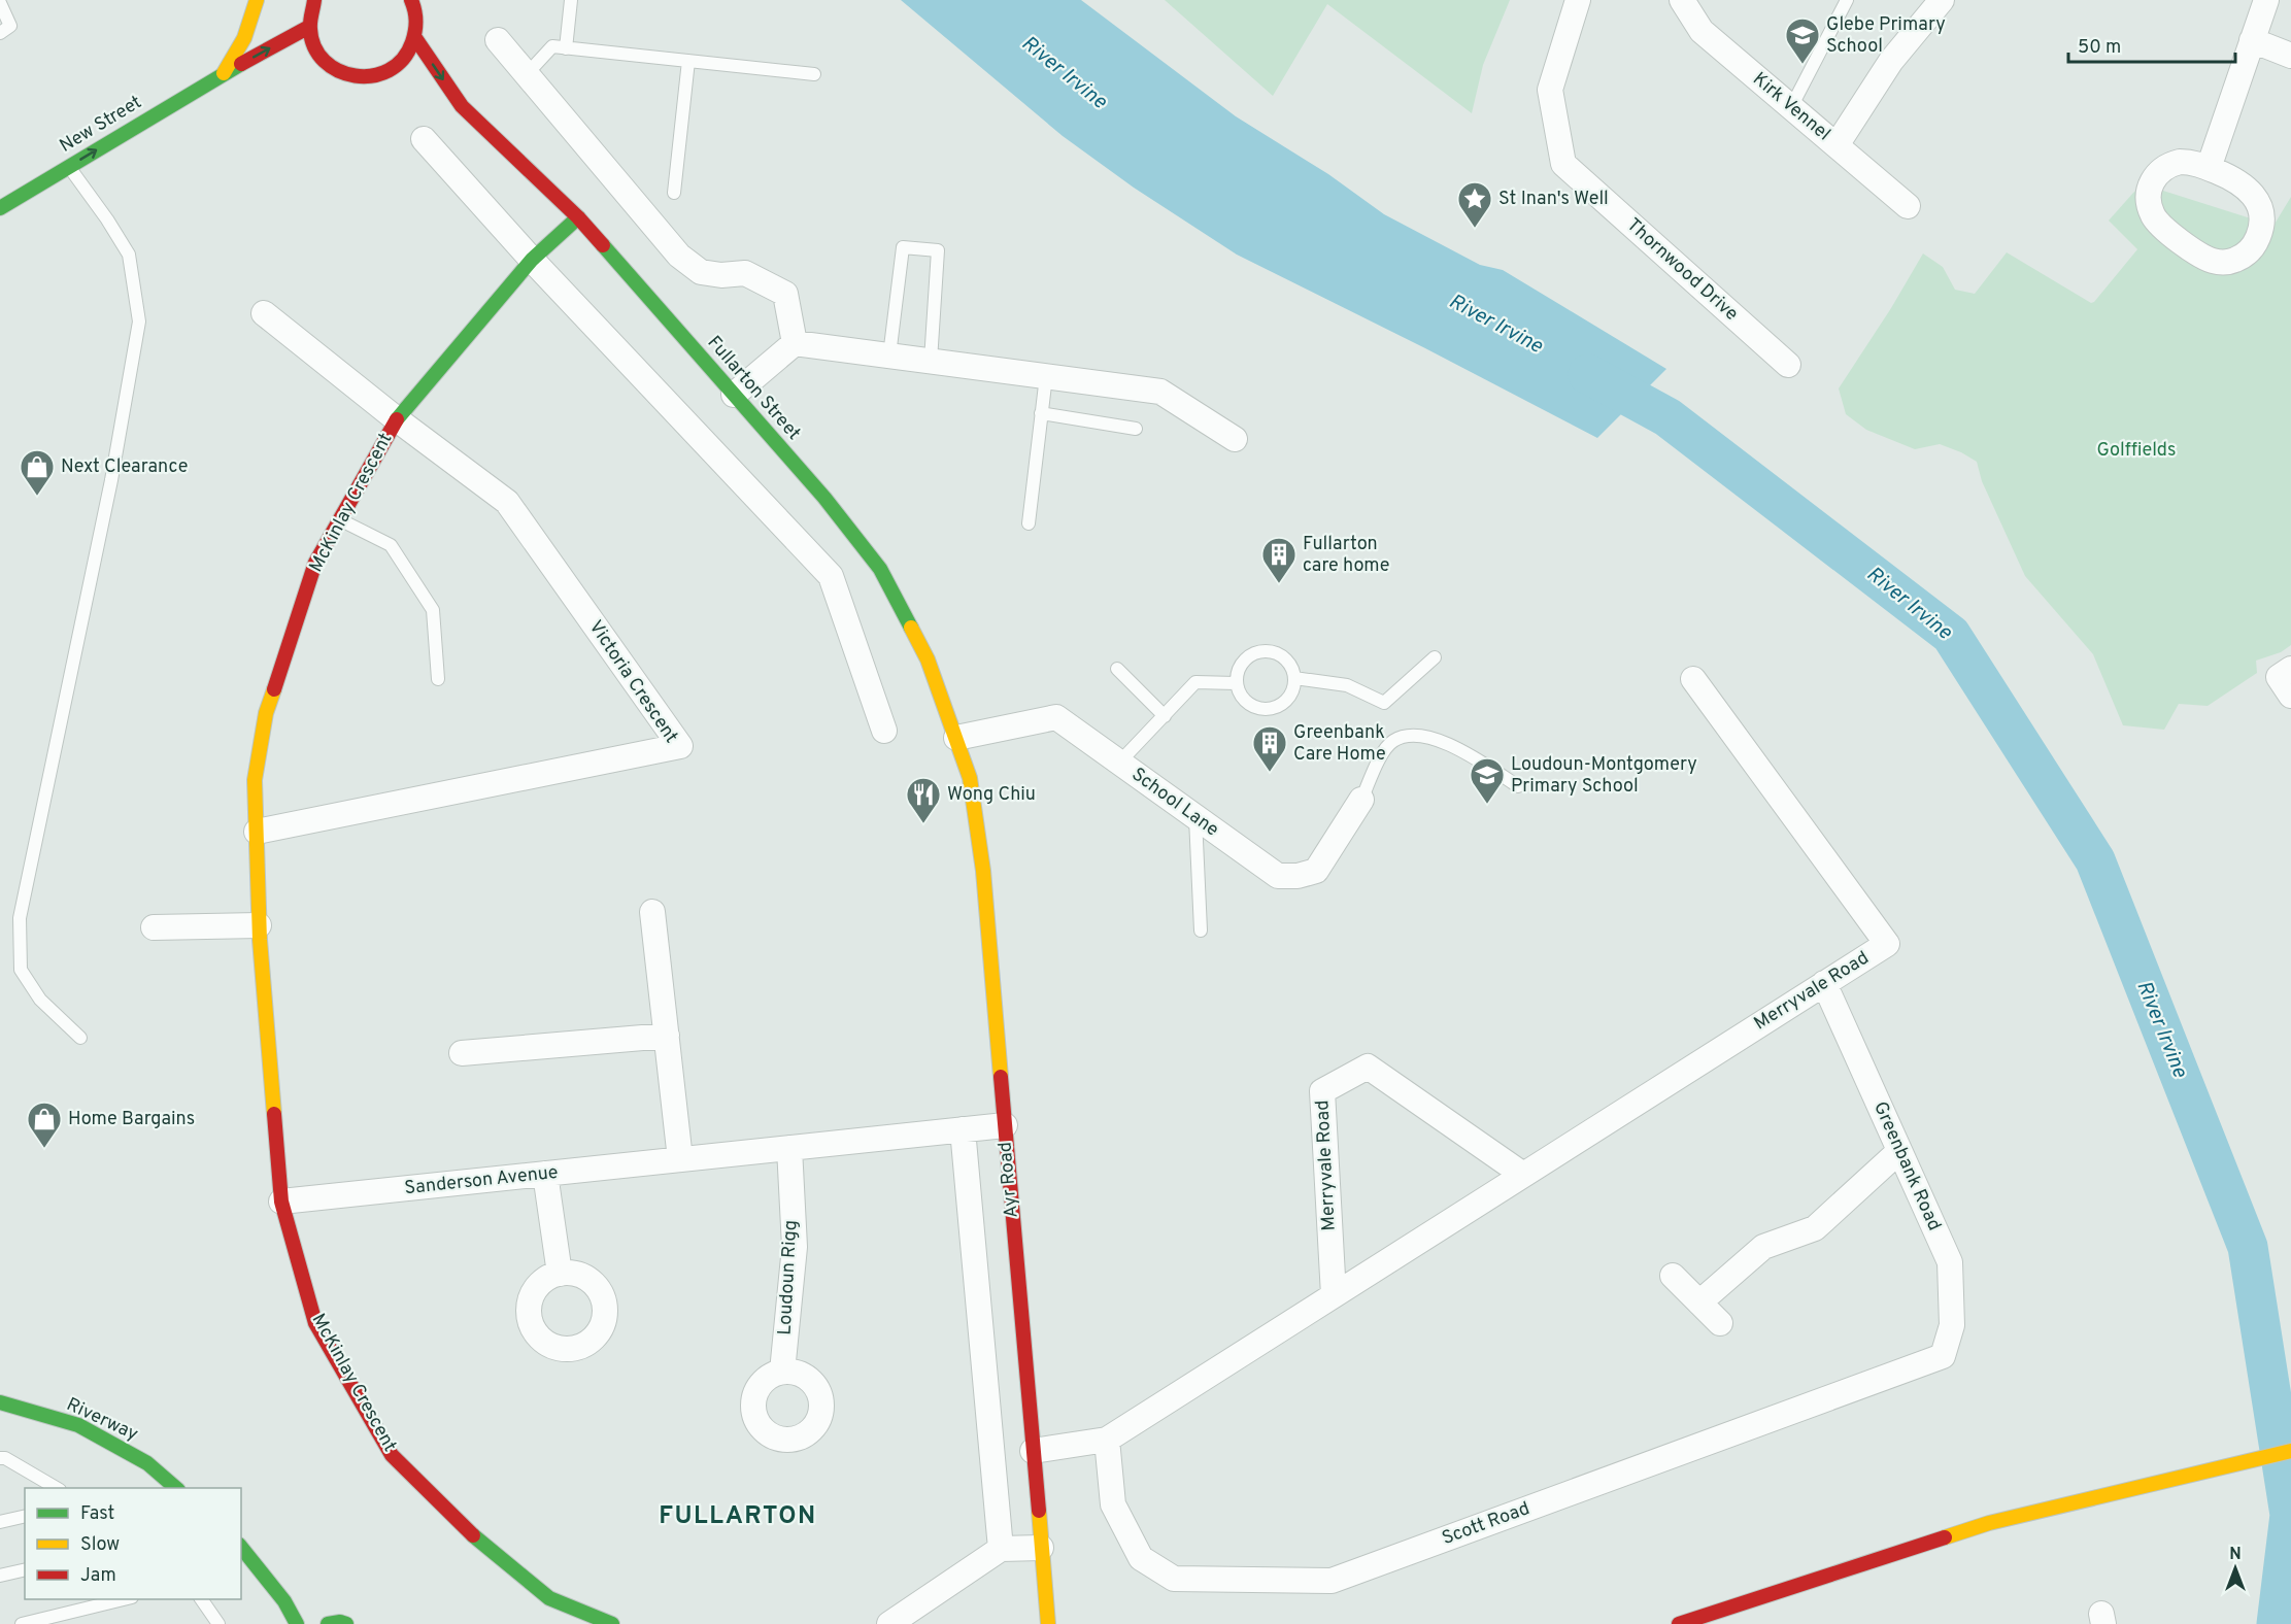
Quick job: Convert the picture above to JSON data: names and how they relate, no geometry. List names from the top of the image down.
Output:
{
  "streets": {
    "main road": [
      "New Street",
      "Fullarton Street",
      "McKinlay Crescent",
      "Ayr Road",
      "Riverway"
    ],
    "street": [
      "Kirk Vennel",
      "Thornwood Drive",
      "Victoria Crescent",
      "School Lane",
      "Merryvale Road",
      "Greenbank Road",
      "Sanderson Avenue",
      "Loudoun Rigg",
      "Scott Road"
    ]
  },
  "crossings": [
    ["Fullarton Street", "McKinlay Crescent"],
    ["Fullarton Street", "School Lane"],
    ["Fullarton Street", "Ayr Road"],
    ["McKinlay Crescent", "Victoria Crescent"],
    ["McKinlay Crescent", "Sanderson Avenue"],
    ["School Lane", "Ayr Road"],
    ["Merryvale Road", "Greenbank Road"],
    ["Merryvale Road", "Ayr Road"],
    ["Merryvale Road", "Scott Road"],
    ["Greenbank Road", "Scott Road"],
    ["Ayr Road", "Sanderson Avenue"],
    ["Sanderson Avenue", "Loudoun Rigg"]
  ],
  "one_way": ["New Street"],
  "districts": ["FULLARTON"],
  "water": ["River Irvine"],
  "parks": ["Golffields"],
  "places": {
    "school or university": ["Glebe Primary School", "Loudoun-Montgomery Primary School"],
    "place": ["St Inan's Well"],
    "shop": ["Next Clearance", "Home Bargains"],
    "building": ["Fullarton care home", "Greenbank Care Home"],
    "restaurant": ["Wong Chiu"]
  },
  "legend": ["Fast", "Slow", "Jam"],
  "scale_bar": "50 m",
  "north": "top"
}
